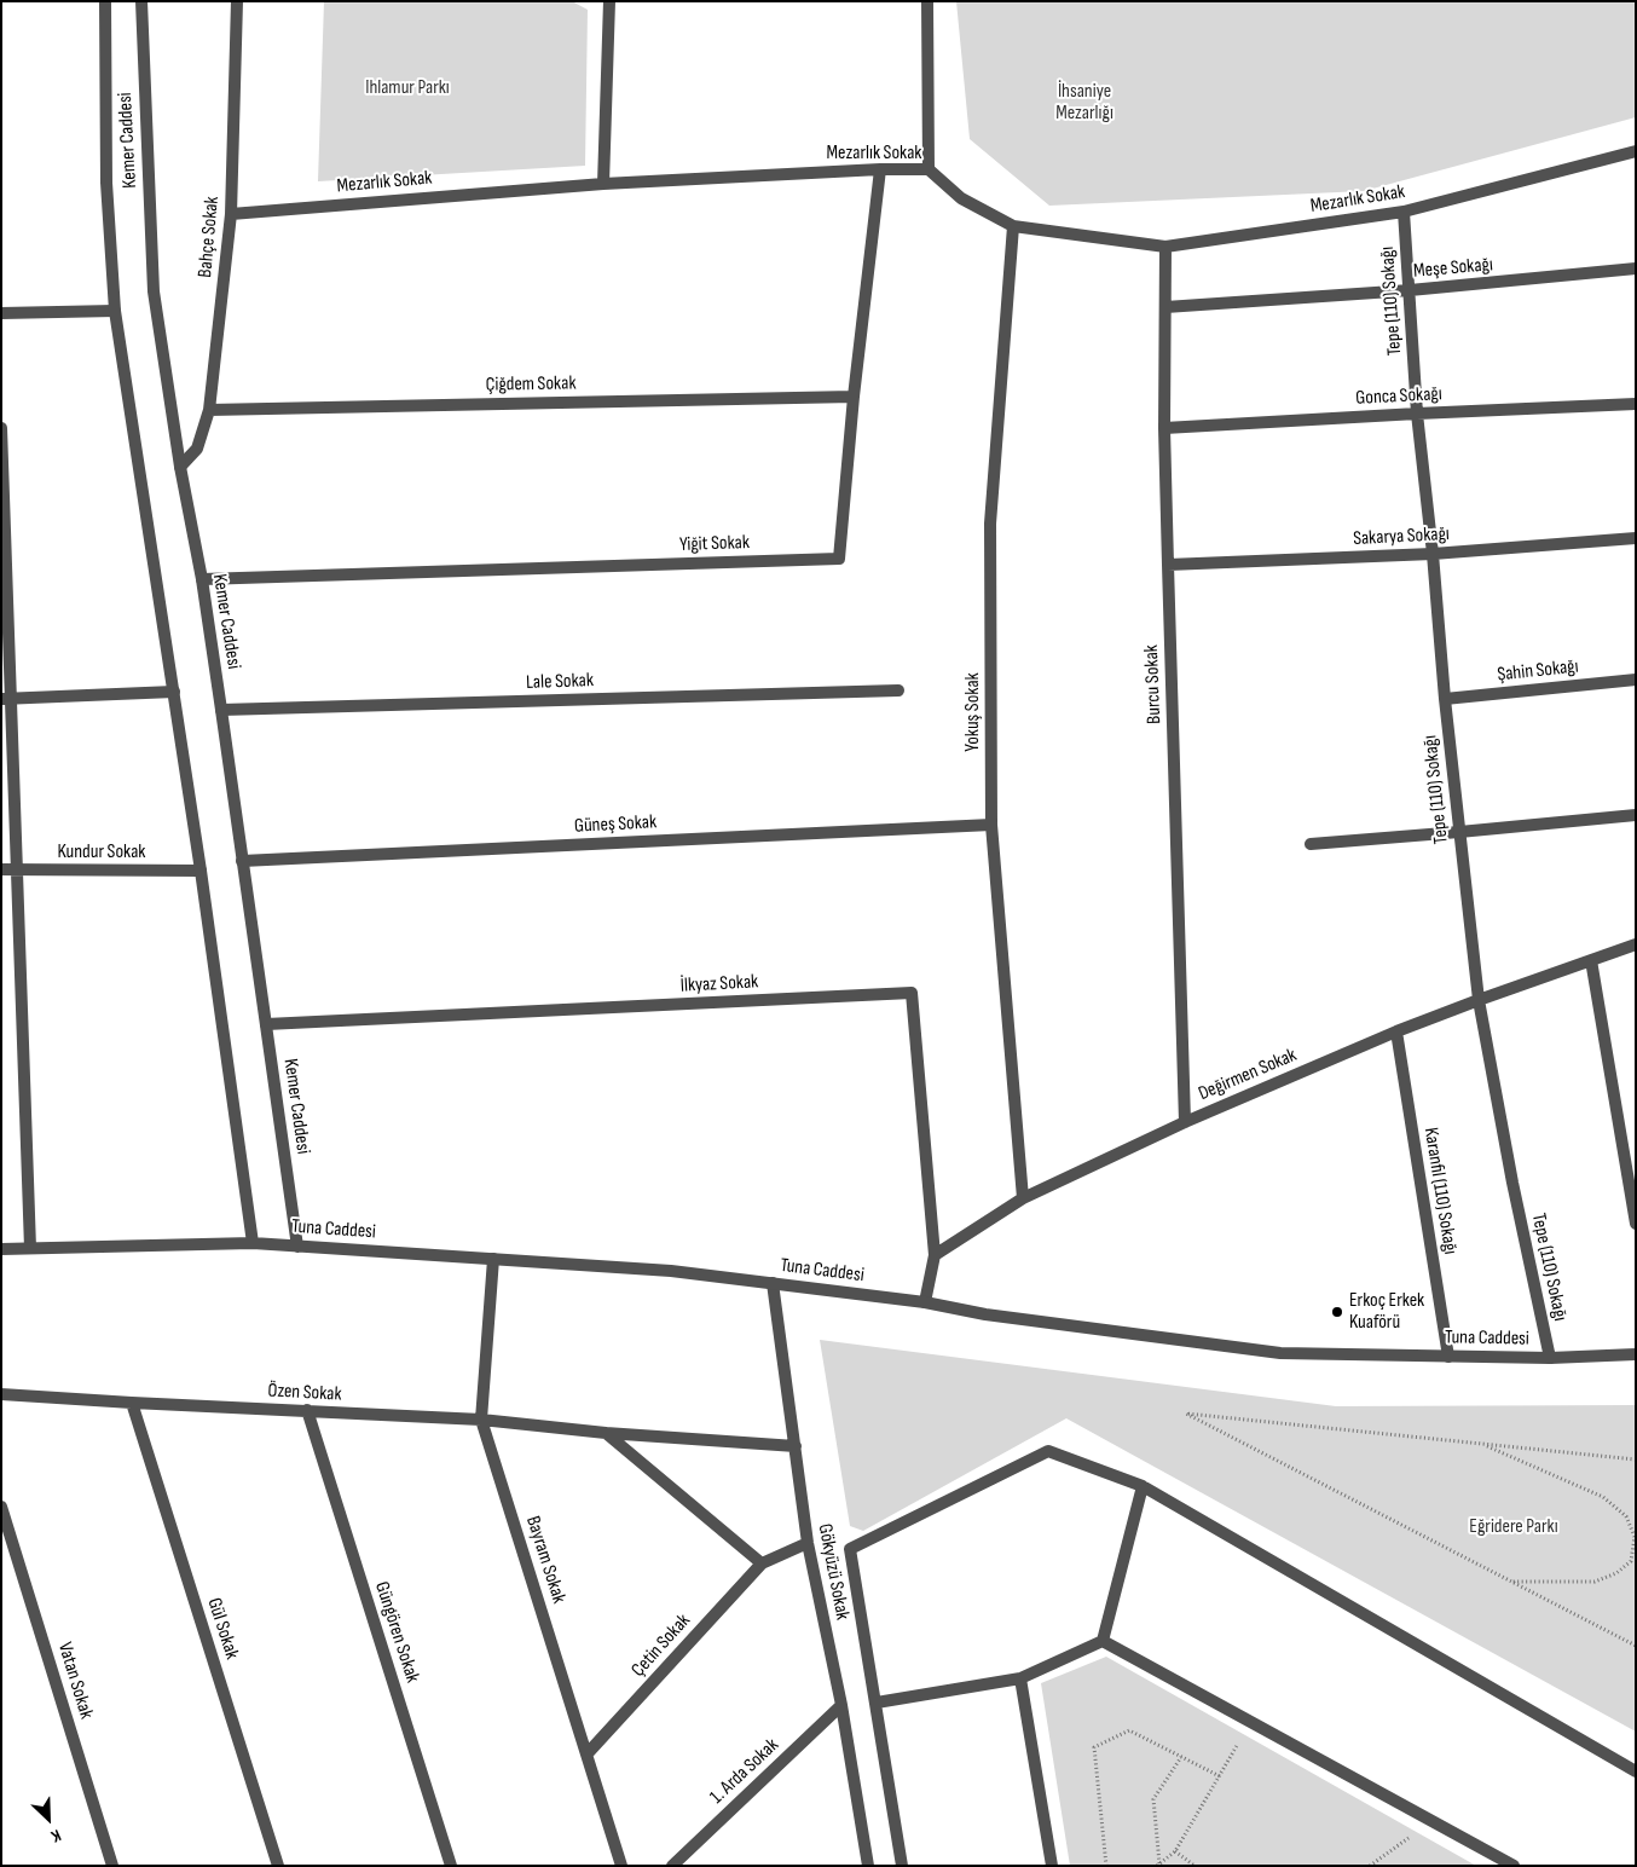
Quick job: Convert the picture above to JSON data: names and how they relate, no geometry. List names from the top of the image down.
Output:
{
  "streets": {
    "street": [
      "Kemer Caddesi",
      "Mezarlık Sokak",
      "Bahçe Sokak",
      "Meşe Sokağı",
      "Tepe (110) Sokağı",
      "Çiğdem Sokak",
      "Gonca Sokağı",
      "Sakarya Sokağı",
      "Yiğit Sokak",
      "Şahin Sokağı",
      "Lale Sokak",
      "Burcu Sokak",
      "Yokuş Sokak",
      "Güneş Sokak",
      "Kundur Sokak",
      "İlkyaz Sokak",
      "Değirmen Sokak",
      "Karanfil (110) Sokağı",
      "Tuna Caddesi",
      "Özen Sokak",
      "Bayram Sokak",
      "Gökyüzü Sokak",
      "Gül Sokak",
      "Güngören Sokak",
      "Çetin Sokak",
      "Vatan Sokak",
      "1. Arda Sokak"
    ]
  },
  "crossings": [
    ["Kemer Caddesi", "Bahçe Sokak"],
    ["Kemer Caddesi", "Yiğit Sokak"],
    ["Kemer Caddesi", "Lale Sokak"],
    ["Kemer Caddesi", "Güneş Sokak"],
    ["Kemer Caddesi", "Kundur Sokak"],
    ["Kemer Caddesi", "İlkyaz Sokak"],
    ["Kemer Caddesi", "Tuna Caddesi"],
    ["Mezarlık Sokak", "Bahçe Sokak"],
    ["Mezarlık Sokak", "Tepe (110) Sokağı"],
    ["Mezarlık Sokak", "Yiğit Sokak"],
    ["Mezarlık Sokak", "Burcu Sokak"],
    ["Mezarlık Sokak", "Yokuş Sokak"],
    ["Bahçe Sokak", "Çiğdem Sokak"],
    ["Meşe Sokağı", "Tepe (110) Sokağı"],
    ["Meşe Sokağı", "Burcu Sokak"],
    ["Tepe (110) Sokağı", "Gonca Sokağı"],
    ["Tepe (110) Sokağı", "Sakarya Sokağı"],
    ["Tepe (110) Sokağı", "Şahin Sokağı"],
    ["Tepe (110) Sokağı", "Değirmen Sokak"],
    ["Tepe (110) Sokağı", "Tuna Caddesi"],
    ["Çiğdem Sokak", "Yiğit Sokak"],
    ["Gonca Sokağı", "Burcu Sokak"],
    ["Sakarya Sokağı", "Burcu Sokak"],
    ["Burcu Sokak", "Değirmen Sokak"],
    ["Yokuş Sokak", "Güneş Sokak"],
    ["Yokuş Sokak", "Değirmen Sokak"],
    ["İlkyaz Sokak", "Değirmen Sokak"],
    ["Değirmen Sokak", "Karanfil (110) Sokağı"],
    ["Karanfil (110) Sokağı", "Tuna Caddesi"],
    ["Tuna Caddesi", "Bayram Sokak"],
    ["Tuna Caddesi", "Gökyüzü Sokak"],
    ["Özen Sokak", "Bayram Sokak"],
    ["Özen Sokak", "Gökyüzü Sokak"],
    ["Özen Sokak", "Gül Sokak"],
    ["Özen Sokak", "Güngören Sokak"],
    ["Bayram Sokak", "Çetin Sokak"],
    ["Gökyüzü Sokak", "1. Arda Sokak"]
  ],
  "parks": ["Ihlamur Parkı", "İhsaniye Mezarlığı", "Eğridere Parkı"],
  "places": ["Erkoç Erkek Kuaförü"],
  "north": "bottom right"
}
